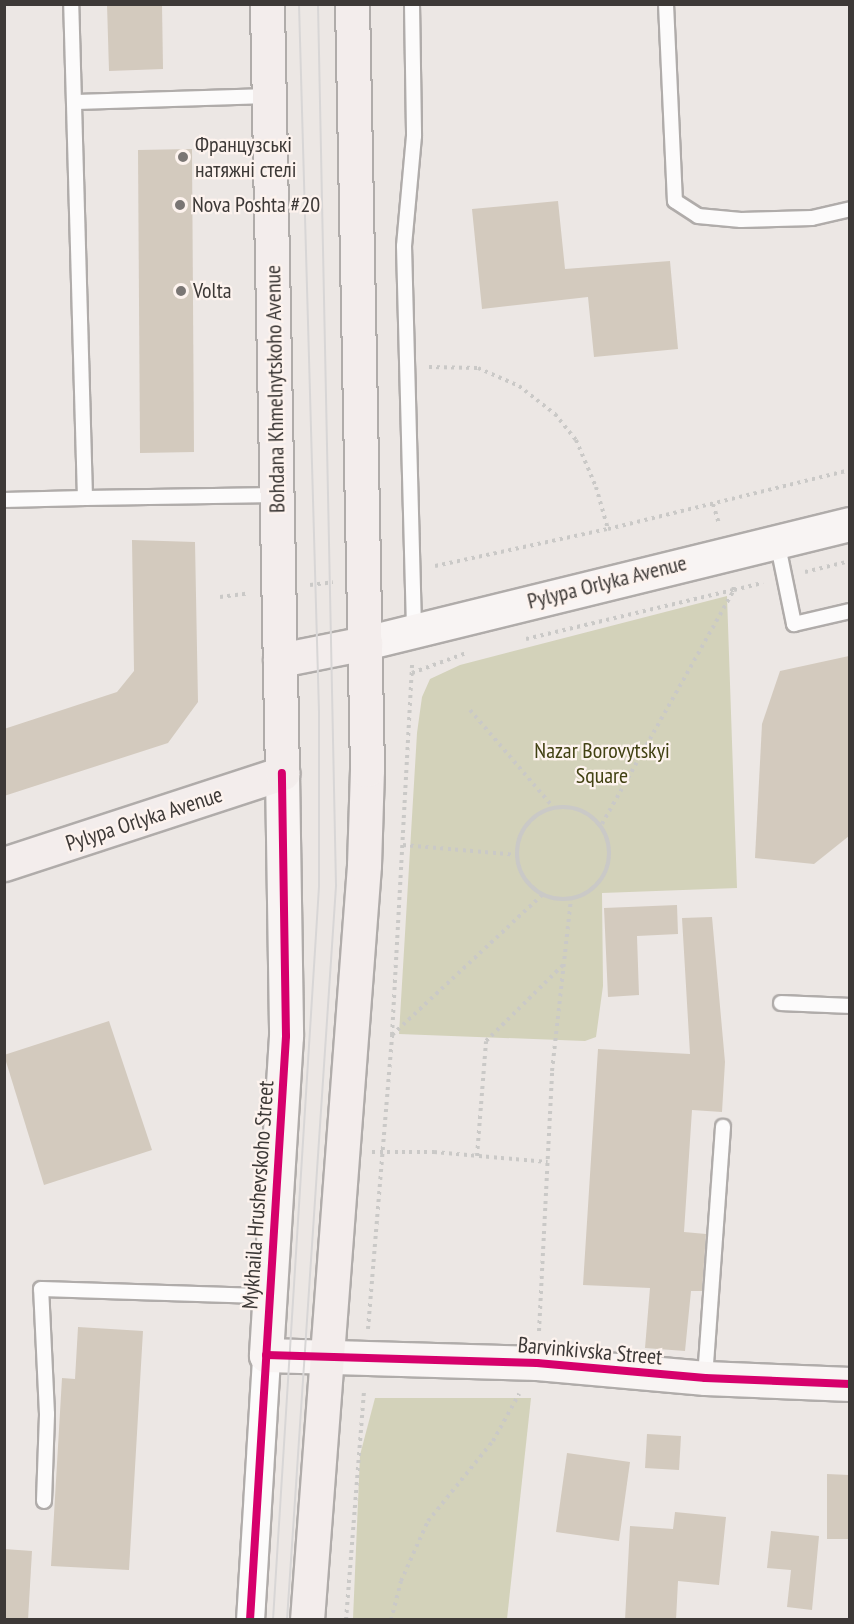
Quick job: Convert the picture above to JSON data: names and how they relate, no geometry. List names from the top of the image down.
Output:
{
  "streets": {
    "main road": ["Bohdana Khmelnytskoho Avenue", "Pylypa Orlyka Avenue"],
    "street": ["Mykhaila Hrushevskoho Street", "Barvinkivska Street"]
  },
  "crossings": [
    ["Bohdana Khmelnytskoho Avenue", "Pylypa Orlyka Avenue"],
    ["Bohdana Khmelnytskoho Avenue", "Mykhaila Hrushevskoho Street"],
    ["Pylypa Orlyka Avenue", "Mykhaila Hrushevskoho Street"],
    ["Mykhaila Hrushevskoho Street", "Barvinkivska Street"]
  ],
  "parks": ["Nazar Borovytskyi Square"],
  "places": ["Французські натяжні стелі", "Nova Poshta #20", "Volta"]
}
